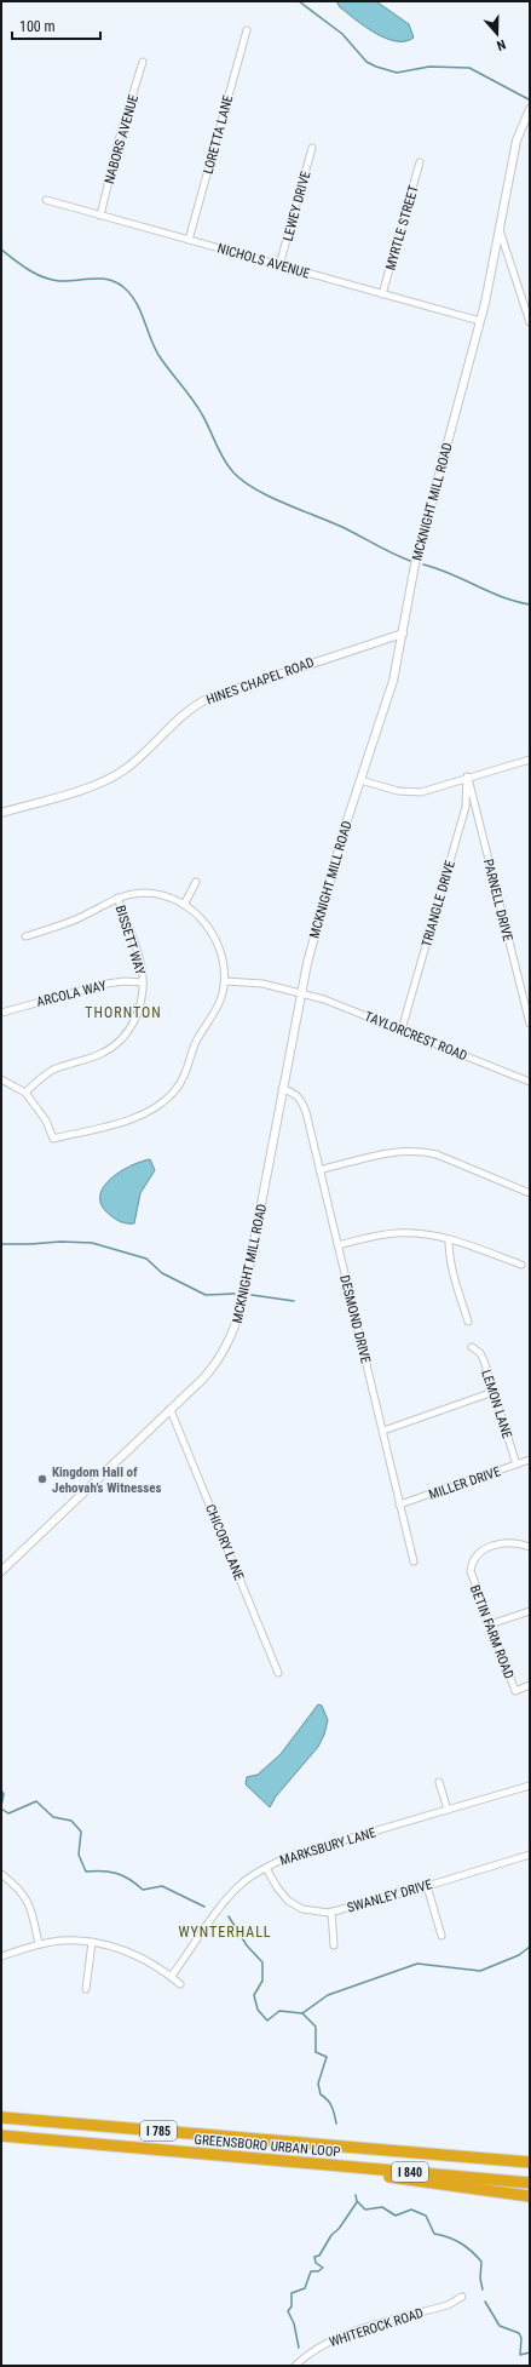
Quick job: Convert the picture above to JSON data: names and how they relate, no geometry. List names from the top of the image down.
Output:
{
  "streets": {
    "highway": ["I 785", "GREENSBORO URBAN LOOP", "I 840"],
    "street": [
      "LORETTA LANE",
      "NABORS AVENUE",
      "LEWEY DRIVE",
      "MYRTLE STREET",
      "NICHOLS AVENUE",
      "MCKNIGHT MILL ROAD",
      "HINES CHAPEL ROAD",
      "PARNELL DRIVE",
      "TRIANGLE DRIVE",
      "BISSETT WAY",
      "ARCOLA WAY",
      "TAYLORCREST ROAD",
      "DESMOND DRIVE",
      "LEMON LANE",
      "MILLER DRIVE",
      "CHICORY LANE",
      "BETIN FARM ROAD",
      "MARKSBURY LANE",
      "SWANLEY DRIVE",
      "WHITEROCK ROAD"
    ]
  },
  "crossings": [
    ["LORETTA LANE", "NICHOLS AVENUE"],
    ["NABORS AVENUE", "NICHOLS AVENUE"],
    ["LEWEY DRIVE", "NICHOLS AVENUE"],
    ["MYRTLE STREET", "NICHOLS AVENUE"],
    ["NICHOLS AVENUE", "MCKNIGHT MILL ROAD"],
    ["MCKNIGHT MILL ROAD", "HINES CHAPEL ROAD"],
    ["MCKNIGHT MILL ROAD", "TAYLORCREST ROAD"],
    ["MCKNIGHT MILL ROAD", "DESMOND DRIVE"],
    ["MCKNIGHT MILL ROAD", "CHICORY LANE"],
    ["PARNELL DRIVE", "TRIANGLE DRIVE"],
    ["TRIANGLE DRIVE", "TAYLORCREST ROAD"],
    ["BISSETT WAY", "ARCOLA WAY"],
    ["DESMOND DRIVE", "MILLER DRIVE"],
    ["LEMON LANE", "MILLER DRIVE"],
    ["MARKSBURY LANE", "SWANLEY DRIVE"]
  ],
  "districts": ["THORNTON", "WYNTERHALL"],
  "places": ["Kingdom Hall of Jehovah’s Witnesses"],
  "scale_bar": "100 m",
  "north": "bottom"
}
